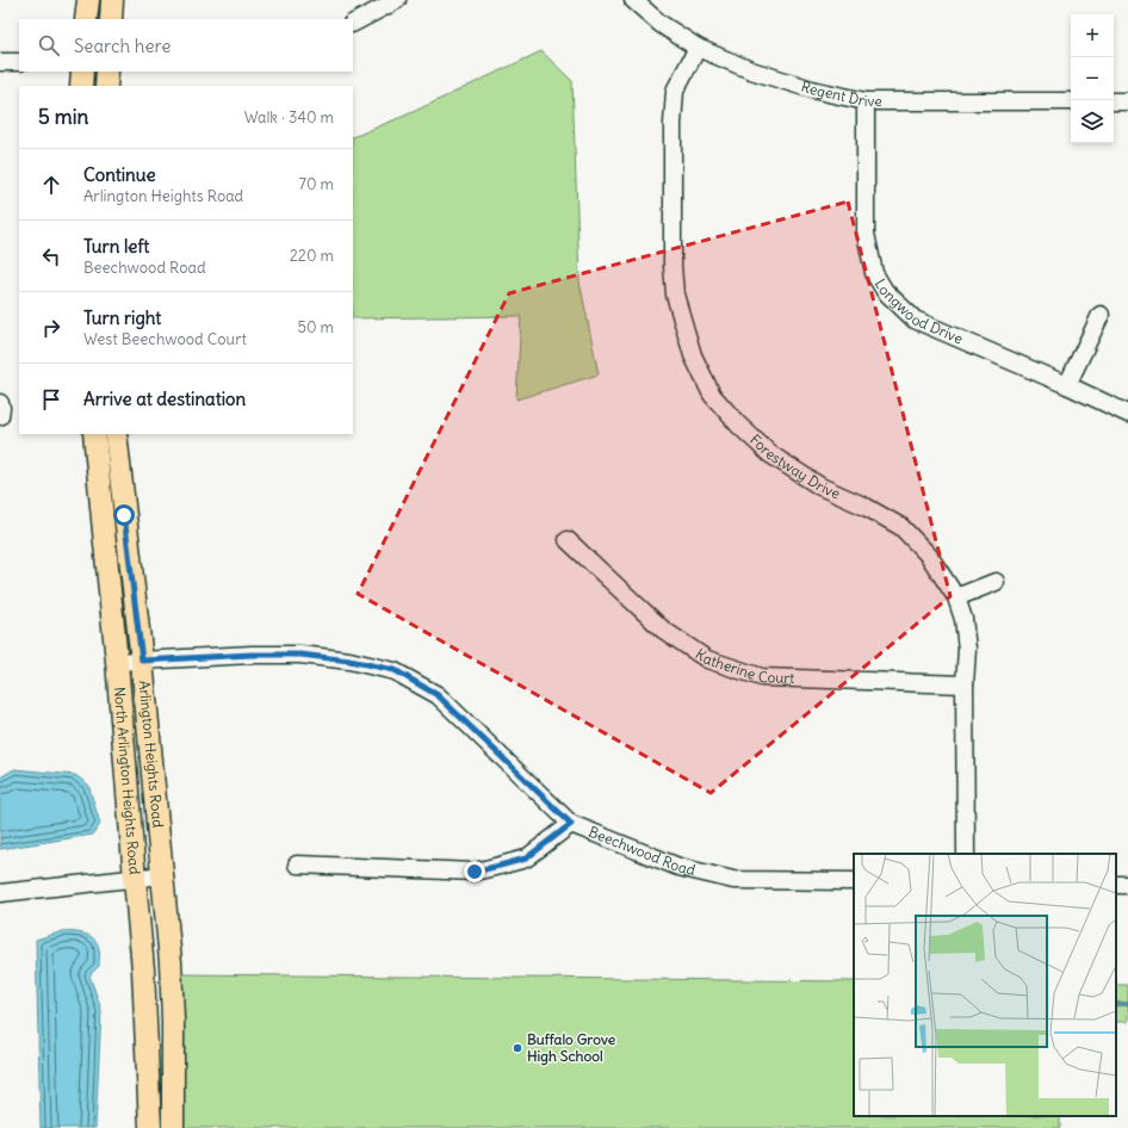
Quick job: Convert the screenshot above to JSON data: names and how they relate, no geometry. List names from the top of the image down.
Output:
{
  "streets": {
    "main road": ["Arlington Heights Road", "North Arlington Heights Road"],
    "street": [
      "Regent Drive",
      "Longwood Drive",
      "Forestway Drive",
      "Katherine Court",
      "Beechwood Road"
    ]
  },
  "crossings": [
    ["Regent Drive", "Longwood Drive"],
    ["Regent Drive", "Forestway Drive"],
    ["Forestway Drive", "Katherine Court"],
    ["Arlington Heights Road", "North Arlington Heights Road"],
    ["Arlington Heights Road", "Beechwood Road"],
    ["North Arlington Heights Road", "Beechwood Road"]
  ],
  "places": ["Buffalo Grove High School"],
  "page": {
    "map_buttons": ["+", "−"],
    "search": "Search here",
    "heading": ["5 min", "Walk · 340 m"],
    "list": [
      ["Continue", "Arlington Heights Road", "70 m"],
      ["Turn left", "Beechwood Road", "220 m"],
      ["Turn right", "West Beechwood Court", "50 m"],
      "Arrive at destination"
    ]
  }
}
